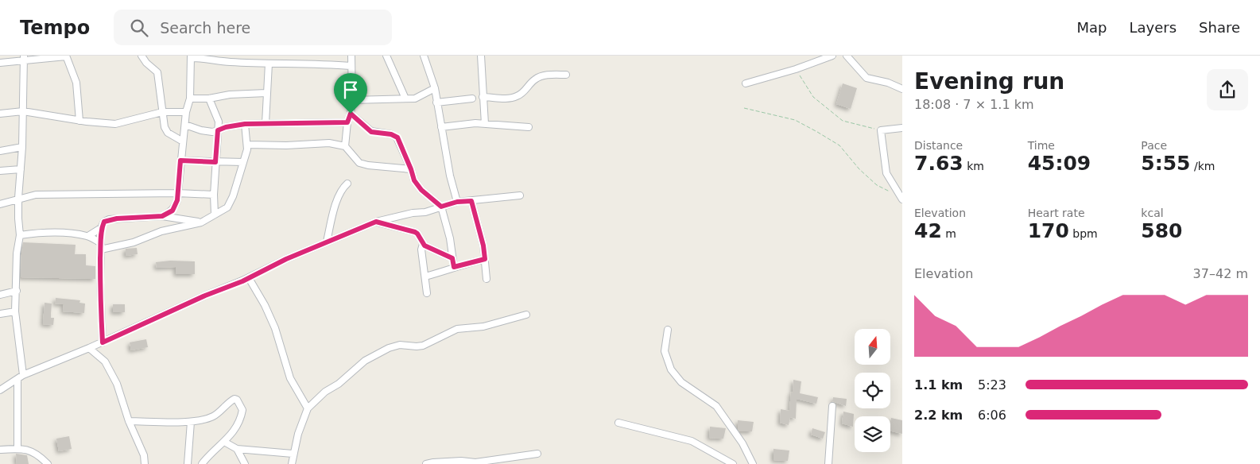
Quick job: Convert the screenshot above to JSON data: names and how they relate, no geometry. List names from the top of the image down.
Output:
{
  "north": "top",
  "page": {
    "header": "Tempo",
    "search": "Search here",
    "nav": ["Map", "Layers", "Share"],
    "heading": ["Evening run", "18:08 · 7 × 1.1 km"],
    "stats": [
      ["Distance", "7.63 km"],
      ["Time", "45:09"],
      ["Pace", "5:55 /km"],
      ["Elevation", "42 m"],
      ["Heart rate", "170 bpm"],
      ["kcal", "580"]
    ],
    "chart": ["Elevation", "37–42 m"],
    "list": [
      {
        "name": "1.1 km",
        "note": "5:23"
      },
      {
        "name": "2.2 km",
        "note": "6:06"
      }
    ]
  }
}
